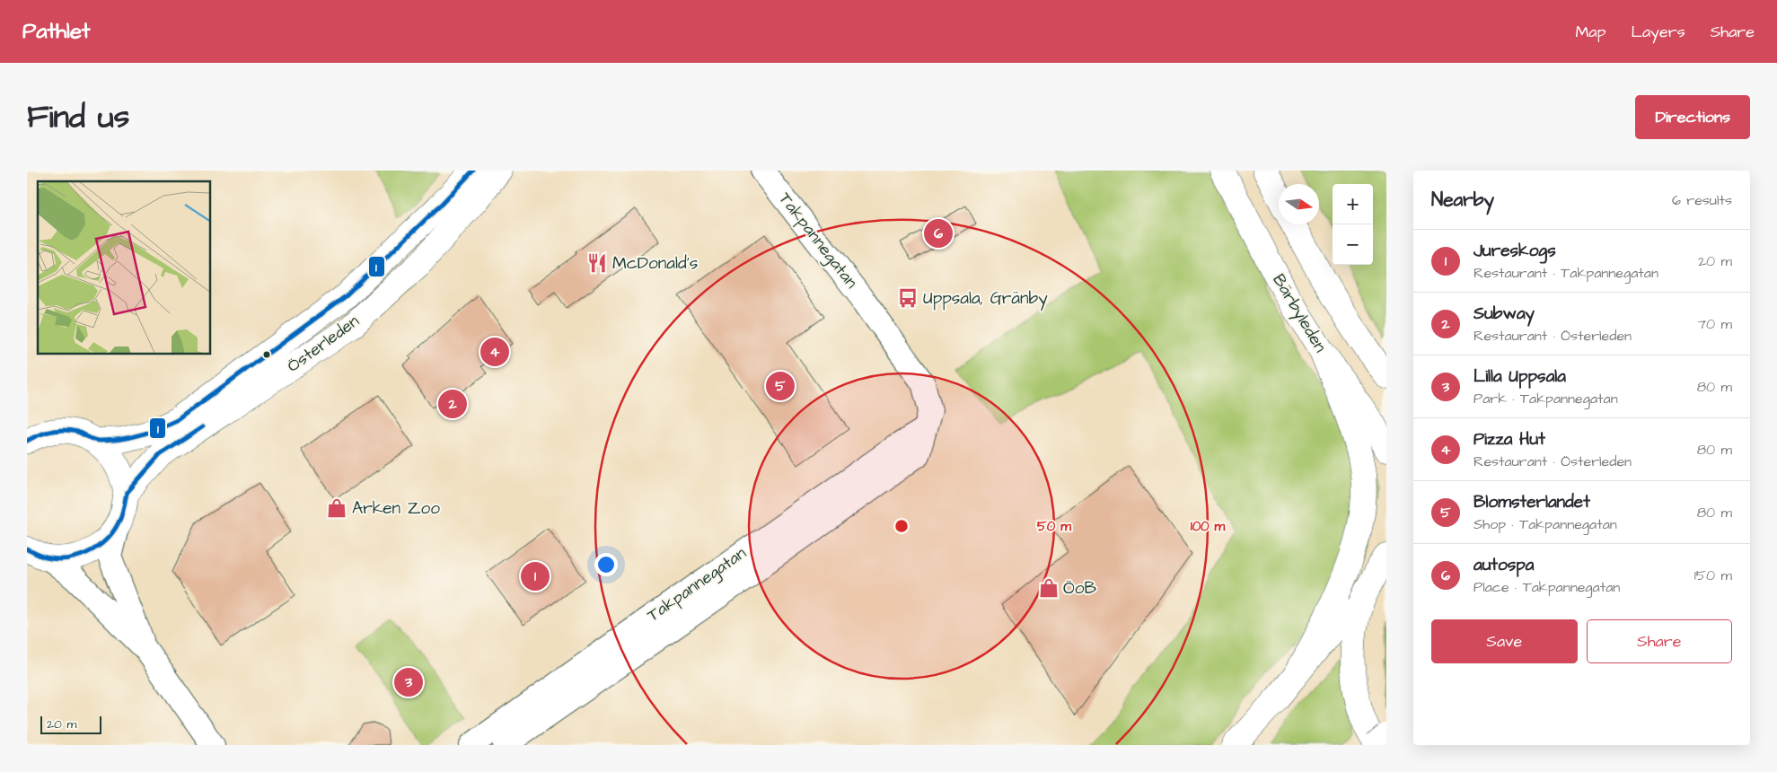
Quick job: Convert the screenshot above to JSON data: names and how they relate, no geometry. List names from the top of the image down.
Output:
{
  "streets": {
    "main road": ["Bärbyleden", "Österleden"],
    "street": ["Takpannegatan"]
  },
  "places": {
    "restaurant": ["McDonald's"],
    "bus stop": ["Uppsala, Gränby"],
    "shop": ["Arken Zoo", "ÖoB"]
  },
  "lines": ["transit line 1"],
  "scale_bar": "20 m",
  "north": "right",
  "page": {
    "header": "Pathlet",
    "nav": ["Map", "Layers", "Share"],
    "title": "Find us",
    "buttons": [
      "Directions",
      ["Save", "Share"]
    ],
    "heading": ["Nearby", "6 results"],
    "map_buttons": ["+", "−"],
    "pins": [
      "6",
      "4",
      "5",
      "2",
      "1",
      "3"
    ],
    "list": [
      {
        "mark": "1",
        "name": "Jureskogs",
        "note": "Restaurant · Takpannegatan",
        "value": "20 m"
      },
      {
        "mark": "2",
        "name": "Subway",
        "note": "Restaurant · Österleden",
        "value": "70 m"
      },
      {
        "mark": "3",
        "name": "Lilla Uppsala",
        "note": "Park · Takpannegatan",
        "value": "80 m"
      },
      {
        "mark": "4",
        "name": "Pizza Hut",
        "note": "Restaurant · Österleden",
        "value": "80 m"
      },
      {
        "mark": "5",
        "name": "Blomsterlandet",
        "note": "Shop · Takpannegatan",
        "value": "80 m"
      },
      {
        "mark": "6",
        "name": "autospa",
        "note": "Place · Takpannegatan",
        "value": "150 m"
      }
    ],
    "scale": "20 m"
  },
  "rings": ["50 m", "100 m"]
}
